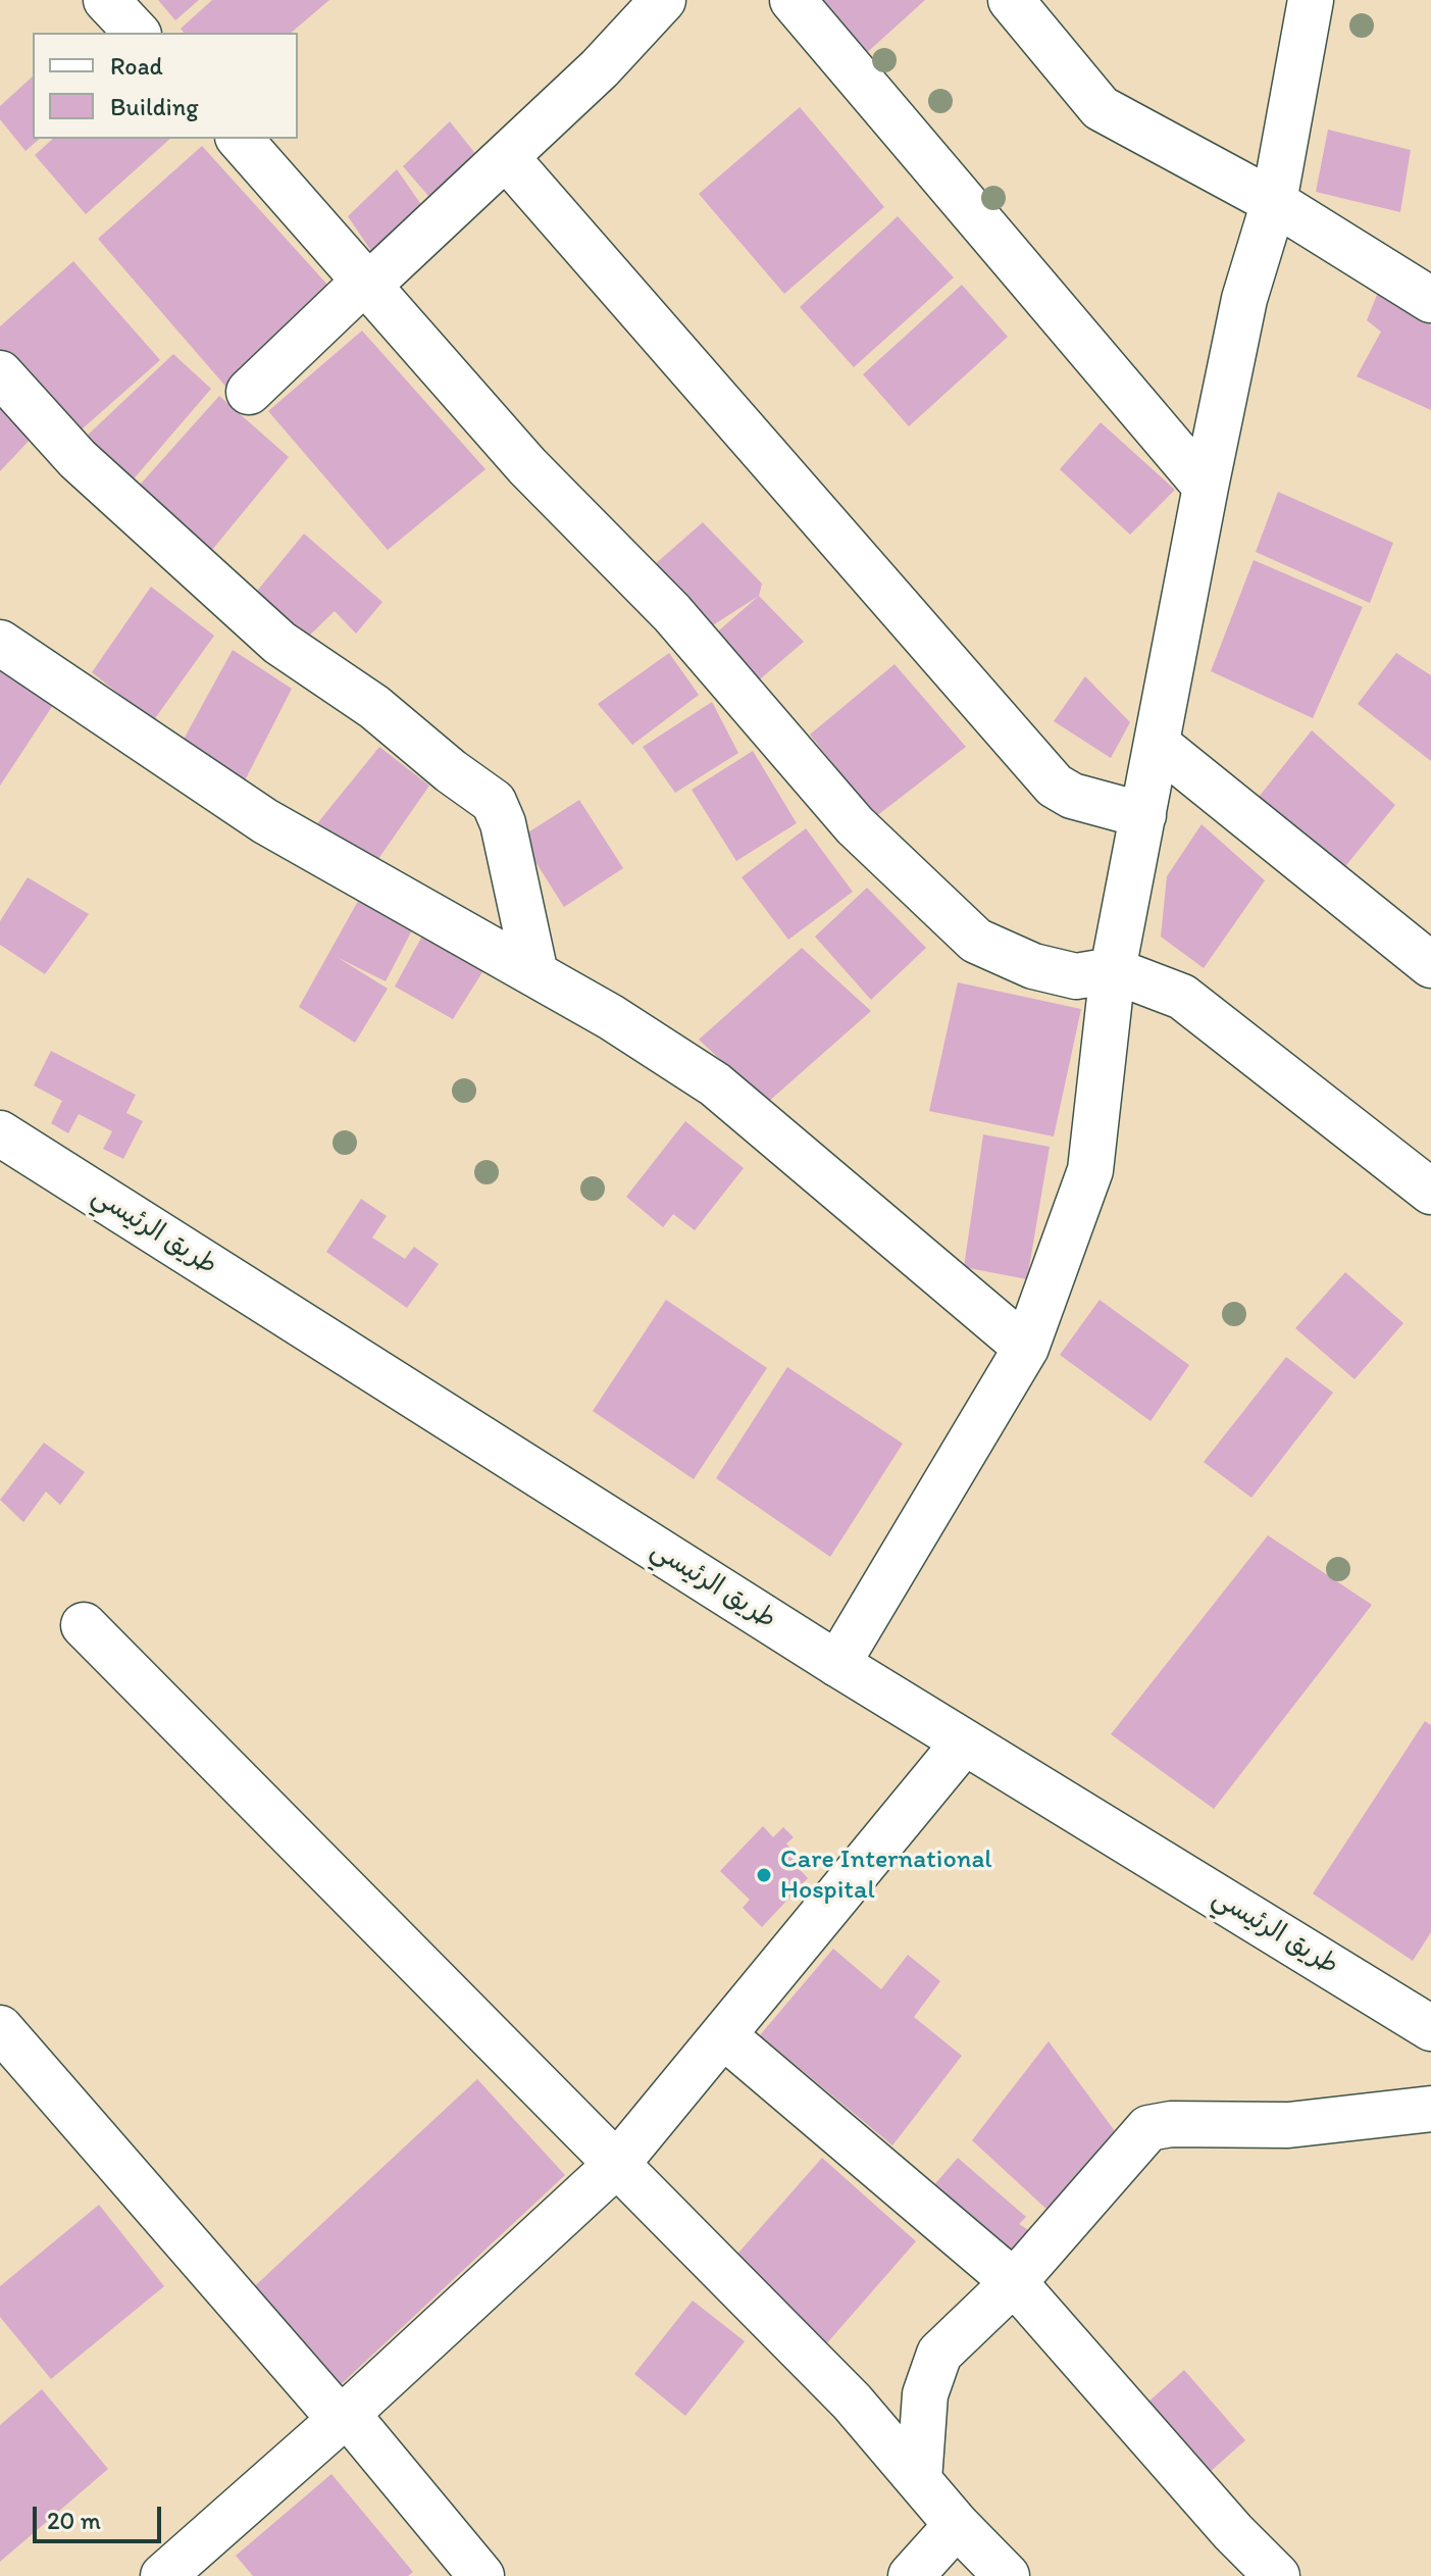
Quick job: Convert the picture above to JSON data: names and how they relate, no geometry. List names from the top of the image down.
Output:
{
  "streets": {
    "street": ["طريق الرئيسي"]
  },
  "places": ["Care International Hospital"],
  "legend": ["Road", "Building"],
  "scale_bar": "20 m"
}
